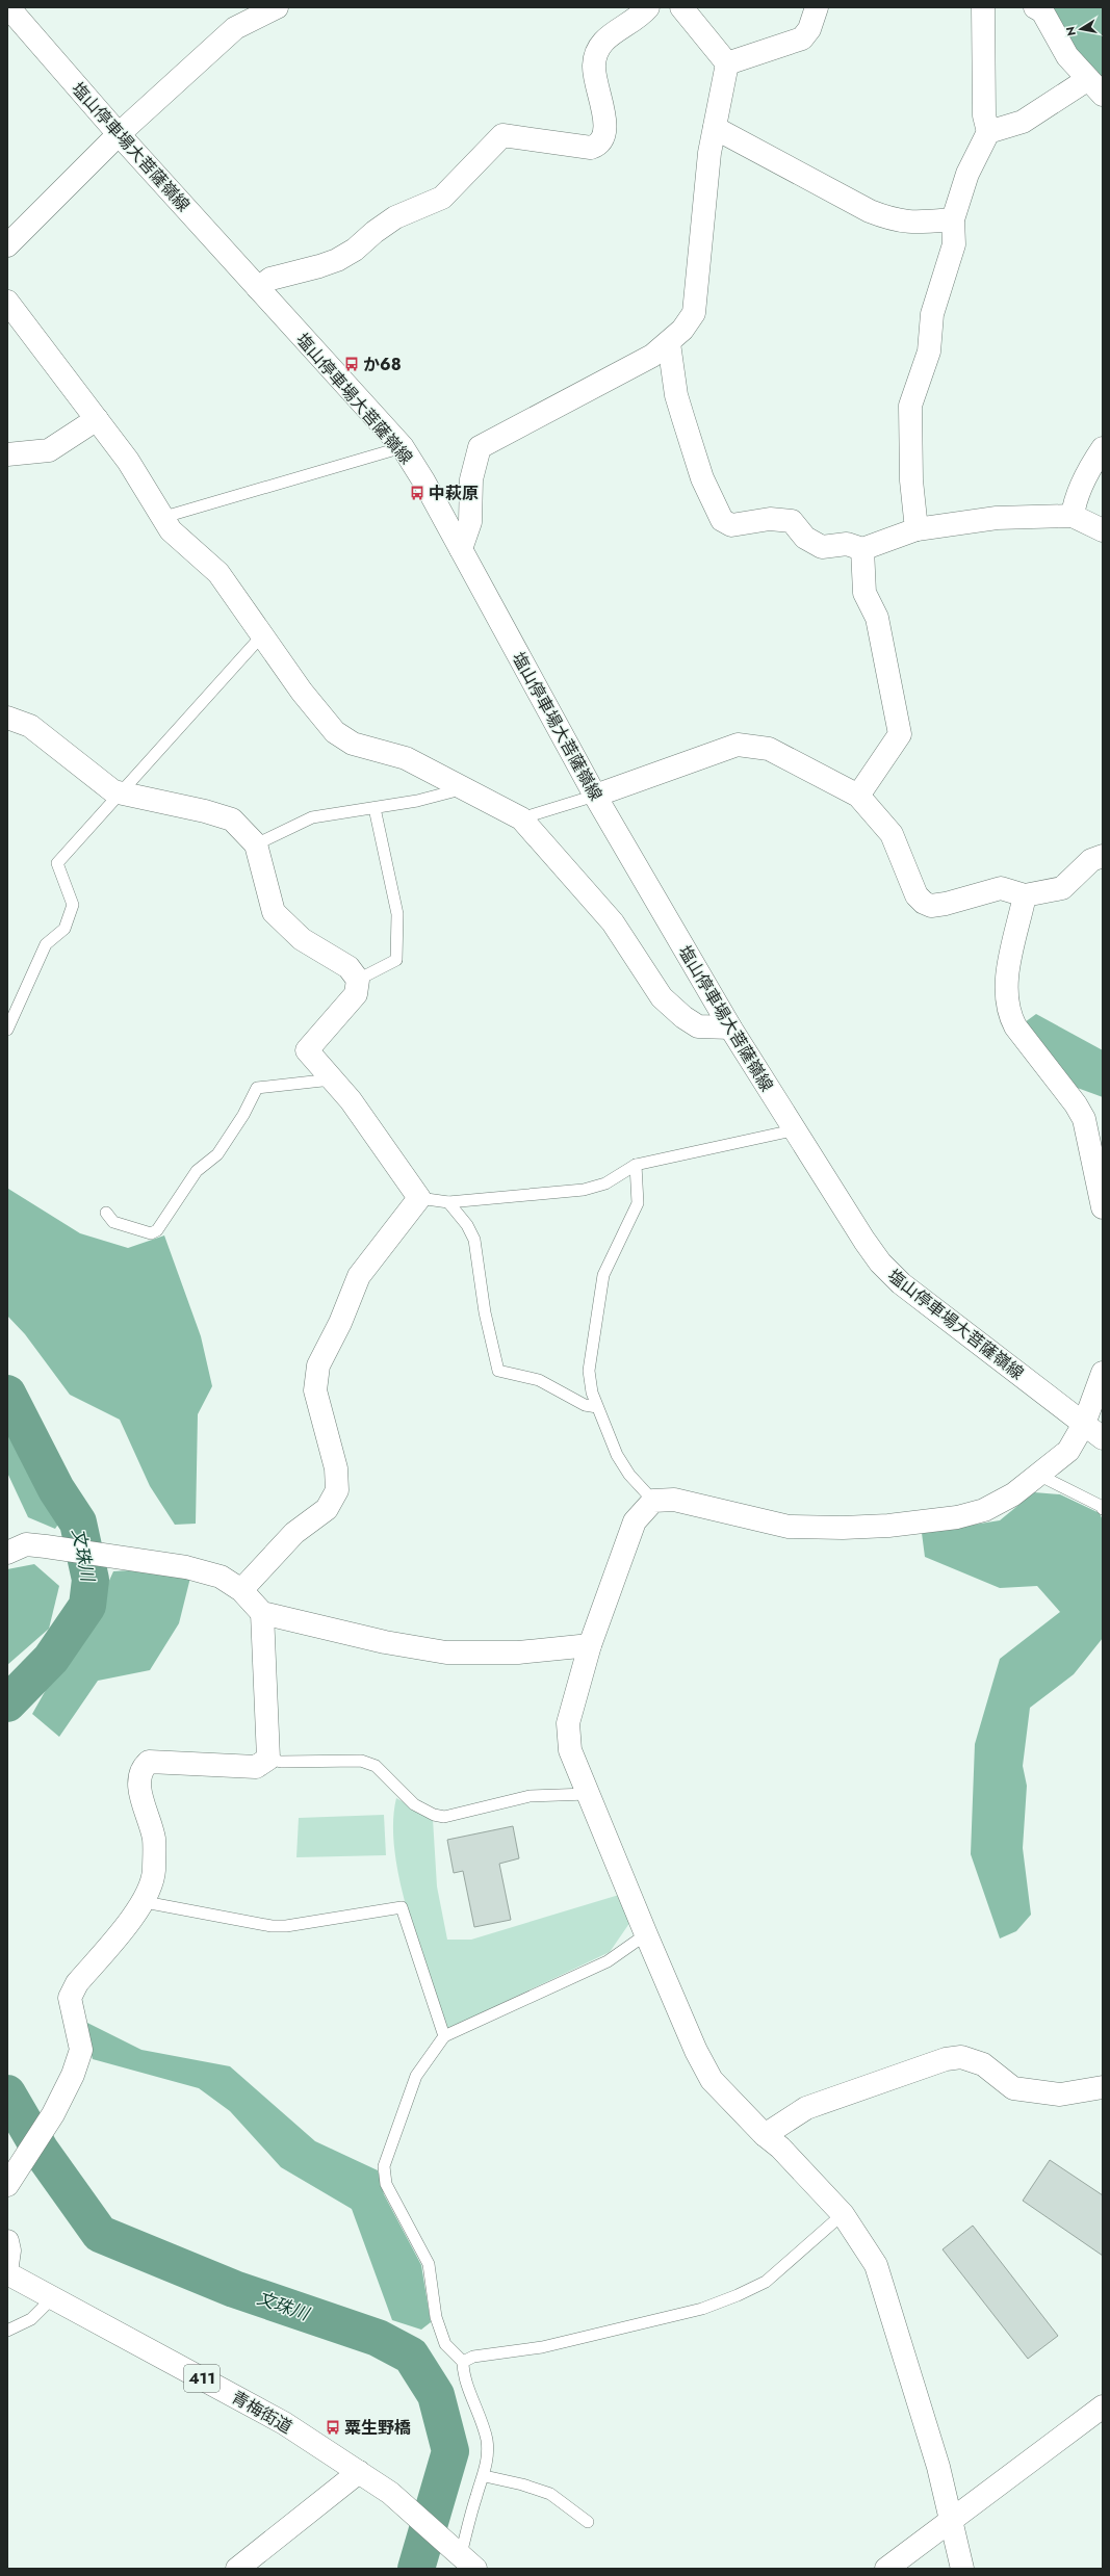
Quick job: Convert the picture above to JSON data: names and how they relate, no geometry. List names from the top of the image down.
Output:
{
  "streets": {
    "main road": ["塩山停車場大菩薩嶺線", "411", "青梅街道"]
  },
  "water": ["文珠川"],
  "places": {
    "bus stop": ["か68", "中萩原", "粟生野橋"]
  },
  "north": "left"
}
